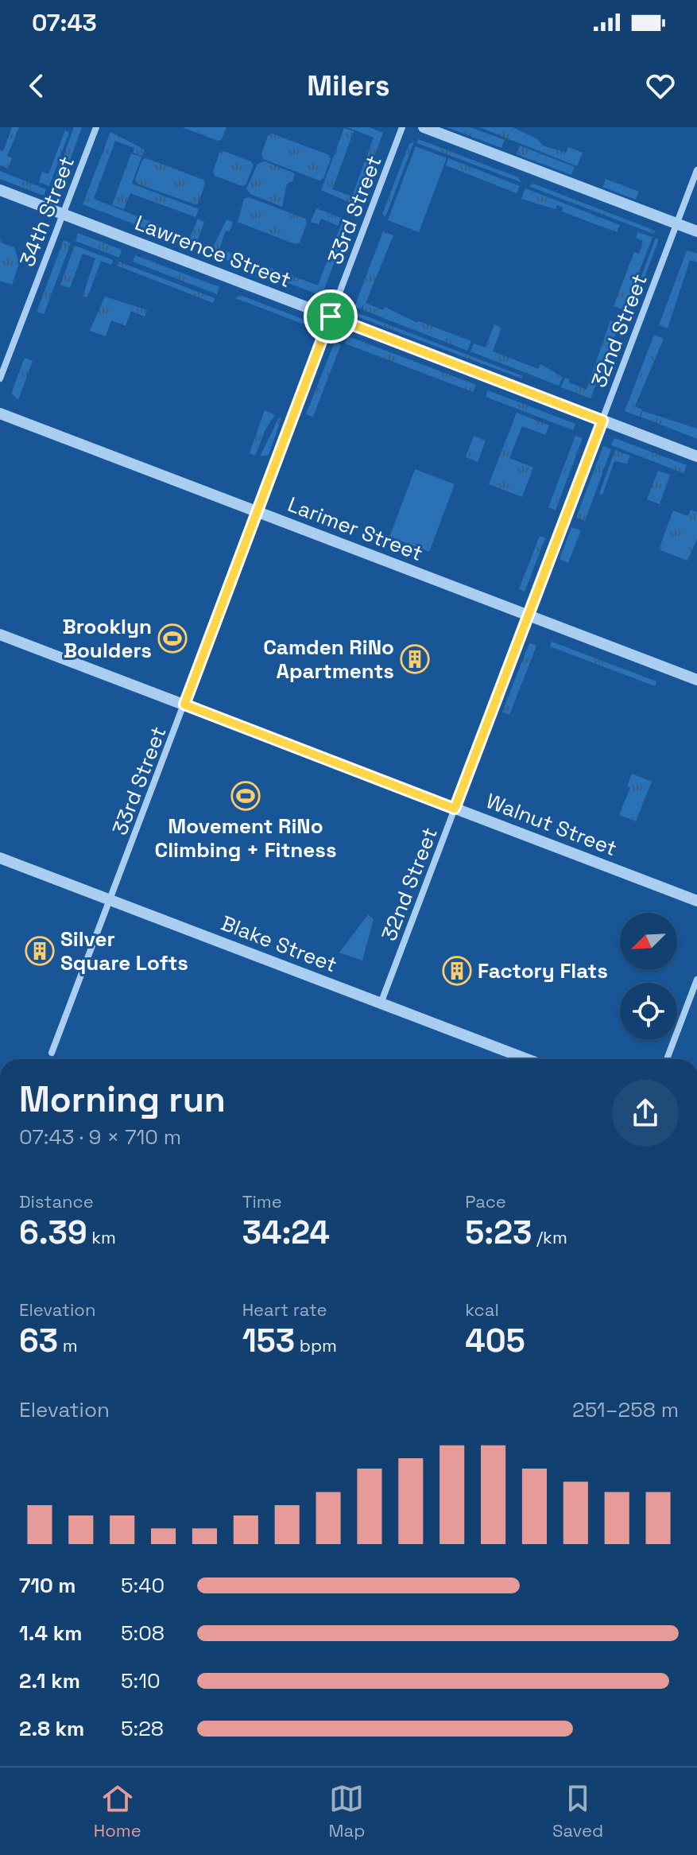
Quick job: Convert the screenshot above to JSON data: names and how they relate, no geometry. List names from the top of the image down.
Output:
{
  "streets": {
    "street": [
      "33rd Street",
      "34th Street",
      "Lawrence Street",
      "32nd Street",
      "Larimer Street",
      "Walnut Street",
      "Blake Street"
    ]
  },
  "crossings": [
    ["33rd Street", "Lawrence Street"],
    ["33rd Street", "Larimer Street"],
    ["33rd Street", "Walnut Street"],
    ["33rd Street", "Blake Street"],
    ["34th Street", "Lawrence Street"],
    ["Lawrence Street", "32nd Street"],
    ["32nd Street", "Larimer Street"],
    ["32nd Street", "Walnut Street"],
    ["32nd Street", "Blake Street"]
  ],
  "places": {
    "sports": ["Brooklyn Boulders", "Movement RiNo Climbing + Fitness"],
    "building": ["Camden RiNo Apartments", "Silver Square Lofts", "Factory Flats"]
  },
  "north": "bottom left",
  "page": {
    "status": "07:43",
    "header": "Milers",
    "heading": ["Morning run", "07:43 · 9 × 710 m"],
    "stats": [
      ["Distance", "6.39 km"],
      ["Time", "34:24"],
      ["Pace", "5:23 /km"],
      ["Elevation", "63 m"],
      ["Heart rate", "153 bpm"],
      ["kcal", "405"]
    ],
    "chart": ["Elevation", "251–258 m"],
    "list": [
      {
        "name": "710 m",
        "note": "5:40"
      },
      {
        "name": "1.4 km",
        "note": "5:08"
      },
      {
        "name": "2.1 km",
        "note": "5:10"
      },
      {
        "name": "2.8 km",
        "note": "5:28"
      }
    ],
    "tabs": ["Home", "Map", "Saved"]
  }
}
